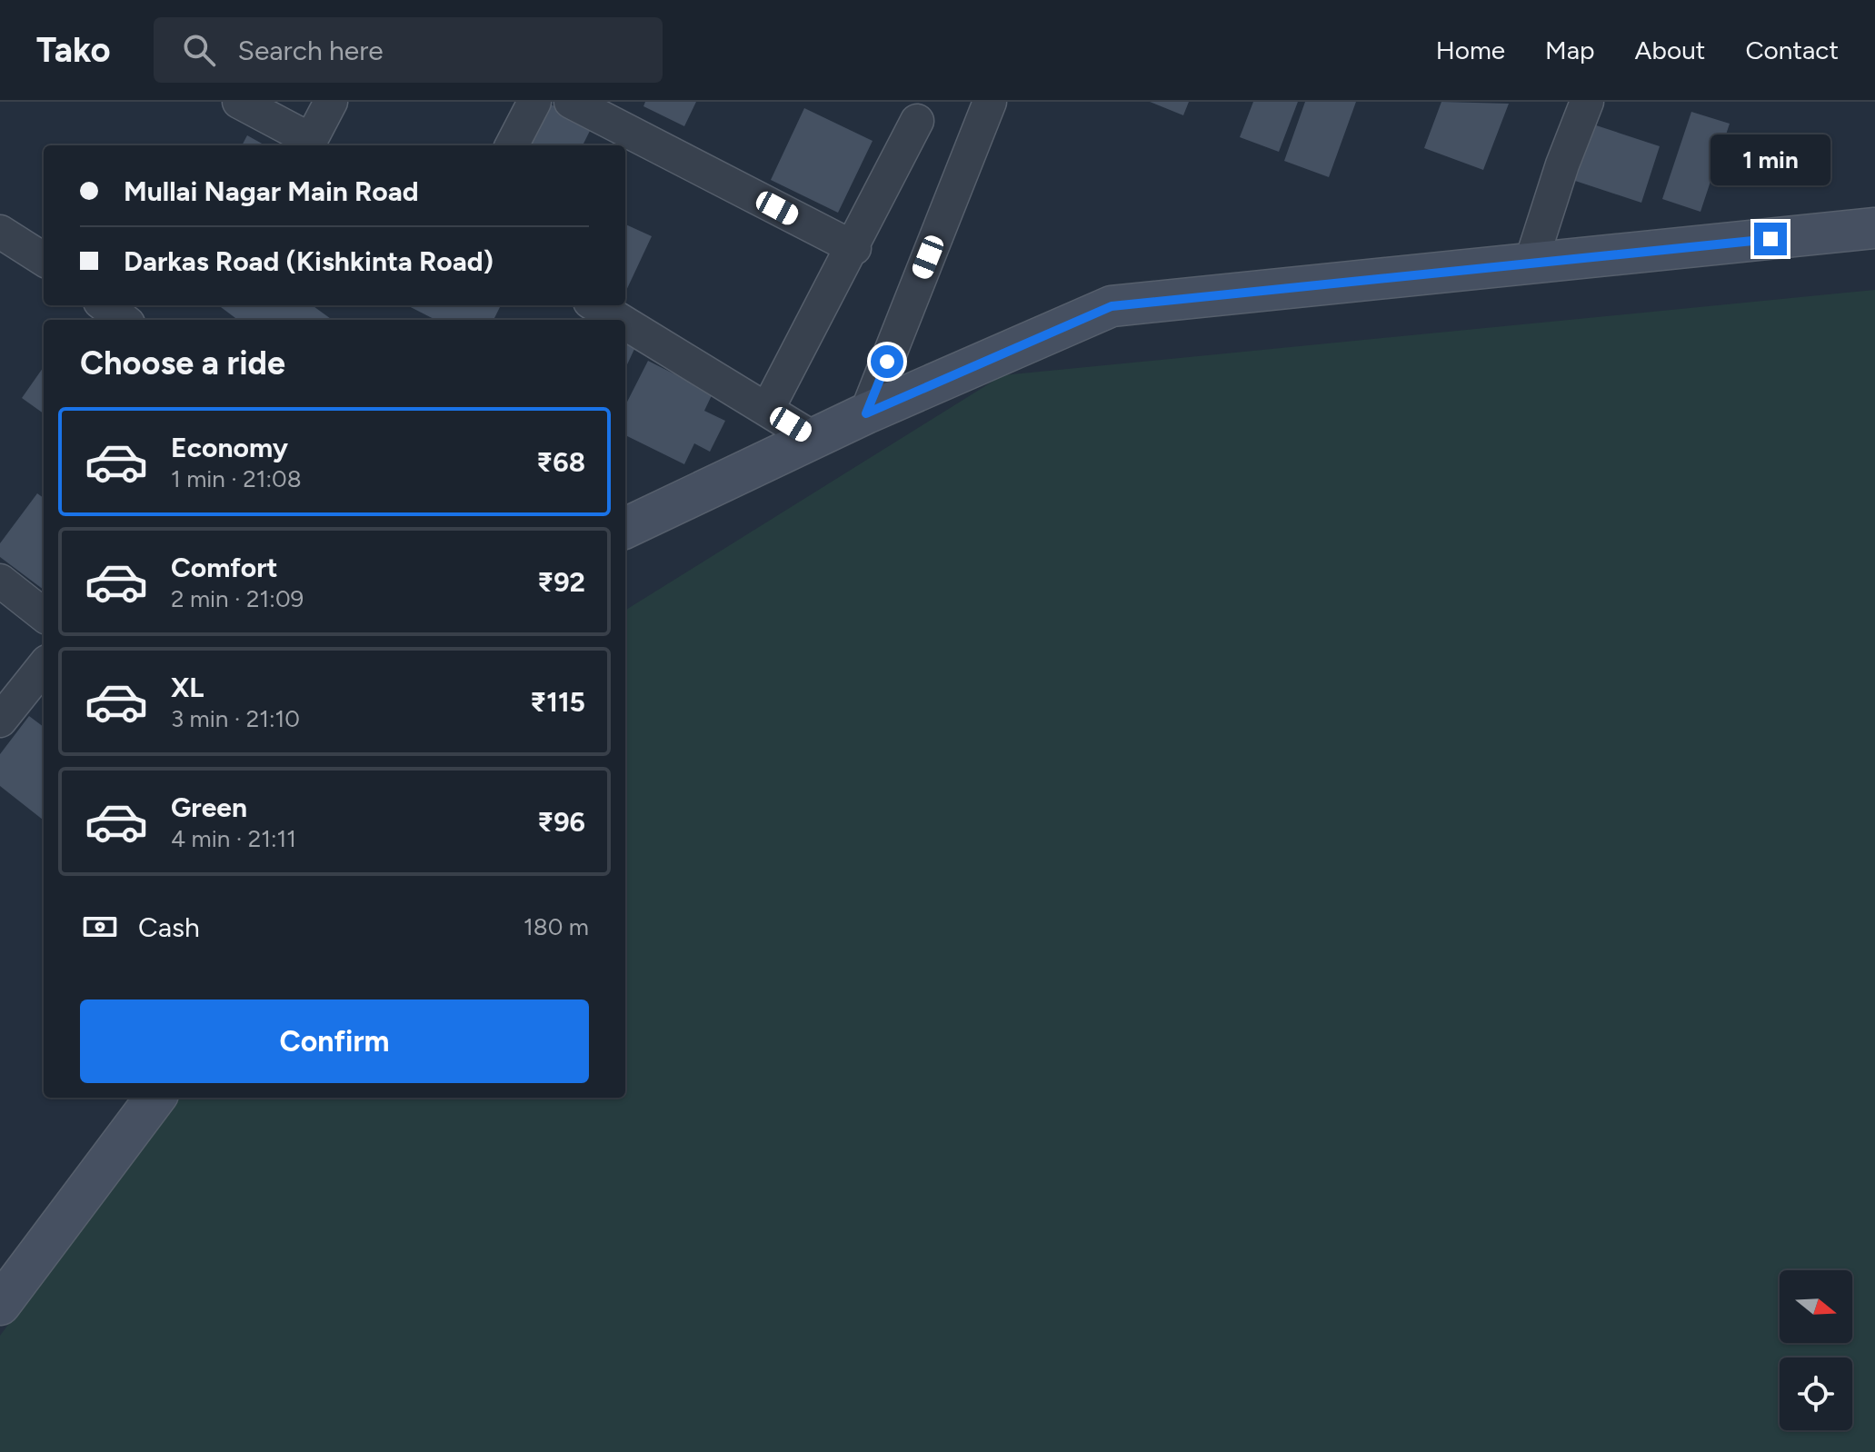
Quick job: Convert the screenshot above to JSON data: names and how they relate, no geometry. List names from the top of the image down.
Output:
{
  "north": "right",
  "page": {
    "header": "Tako",
    "search": "Search here",
    "nav": [
      "Home",
      "Map",
      "About",
      "Contact"
    ],
    "bubble": "1 min",
    "banner": ["Mullai Nagar Main Road", "Darkas Road (Kishkinta Road)"],
    "heading": "Choose a ride",
    "list": [
      {
        "name": "Economy",
        "note": "1 min · 21:08",
        "value": "₹68"
      },
      {
        "name": "Comfort",
        "note": "2 min · 21:09",
        "value": "₹92"
      },
      {
        "name": "XL",
        "note": "3 min · 21:10",
        "value": "₹115"
      },
      {
        "name": "Green",
        "note": "4 min · 21:11",
        "value": "₹96"
      }
    ],
    "pay": ["Cash", "180 m"],
    "buttons": "Confirm"
  }
}
